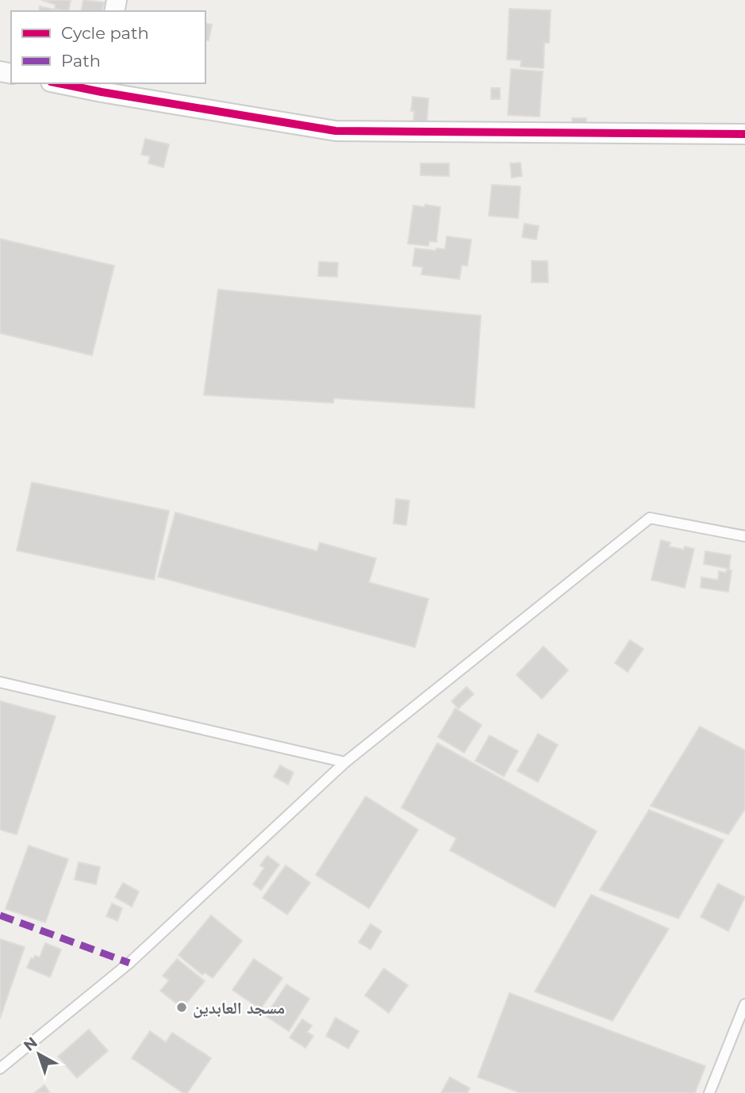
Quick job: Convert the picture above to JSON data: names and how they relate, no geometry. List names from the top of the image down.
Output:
{
  "places": ["مسجد العابدين"],
  "legend": ["Cycle path", "Path"],
  "north": "top left"
}
